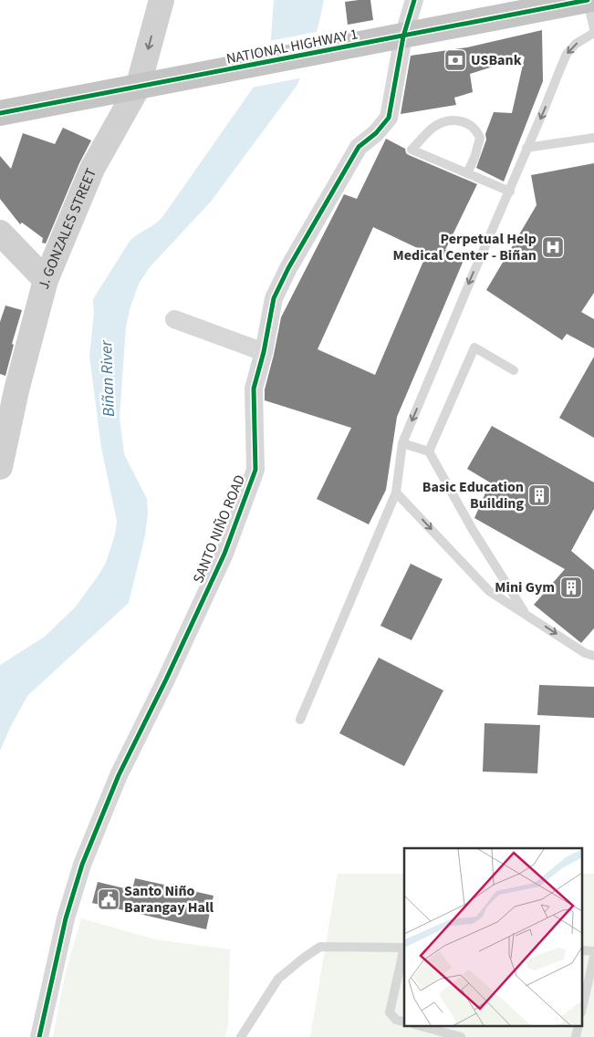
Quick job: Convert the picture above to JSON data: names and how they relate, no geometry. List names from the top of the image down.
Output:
{
  "streets": {
    "highway": ["NATIONAL HIGHWAY 1"],
    "street": ["J. GONZALES STREET", "SANTO NIÑO ROAD"]
  },
  "crossings": [
    ["NATIONAL HIGHWAY 1", "J. GONZALES STREET"],
    ["NATIONAL HIGHWAY 1", "SANTO NIÑO ROAD"]
  ],
  "water": ["Biñan River"],
  "places": {
    "bank": ["USBank"],
    "hospital": ["Perpetual Help Medical Center - Biñan"],
    "building": ["Basic Education Building", "Mini Gym"],
    "public building": ["Santo Niño Barangay Hall"]
  }
}
